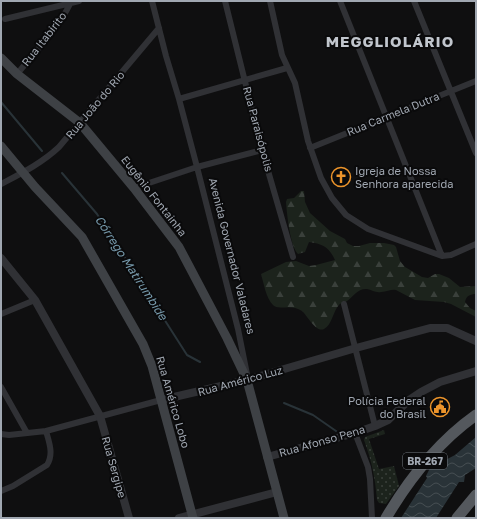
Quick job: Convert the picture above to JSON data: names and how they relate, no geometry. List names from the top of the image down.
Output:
{
  "streets": {
    "highway": ["BR-267"],
    "main road": ["Eugênio Fontainha", "Avenida Governador Valadares", "Rua Américo Lobo"],
    "street": [
      "Rua Itabirito",
      "Rua João do Rio",
      "Rua Carmela Dutra",
      "Rua Paraisópolis",
      "Rua Américo Luz",
      "Rua Afonso Pena",
      "Rua Sergipe"
    ]
  },
  "crossings": [
    ["Rua Itabirito", "Eugênio Fontainha"],
    ["Rua João do Rio", "Eugênio Fontainha"],
    ["Rua João do Rio", "Avenida Governador Valadares"],
    ["Rua João do Rio", "Rua Américo Lobo"],
    ["Eugênio Fontainha", "Avenida Governador Valadares"],
    ["Eugênio Fontainha", "Rua Américo Luz"],
    ["Avenida Governador Valadares", "Rua Américo Luz"],
    ["Avenida Governador Valadares", "Rua Afonso Pena"],
    ["Rua Américo Luz", "Rua Américo Lobo"],
    ["Rua Américo Luz", "Rua Sergipe"]
  ],
  "districts": ["MEGGLIOLÁRIO"],
  "water": ["Córrego Matirumbide"],
  "places": {
    "church": ["Igreja de Nossa Senhora aparecida"],
    "public building": ["Polícia Federal do Brasil"]
  }
}
